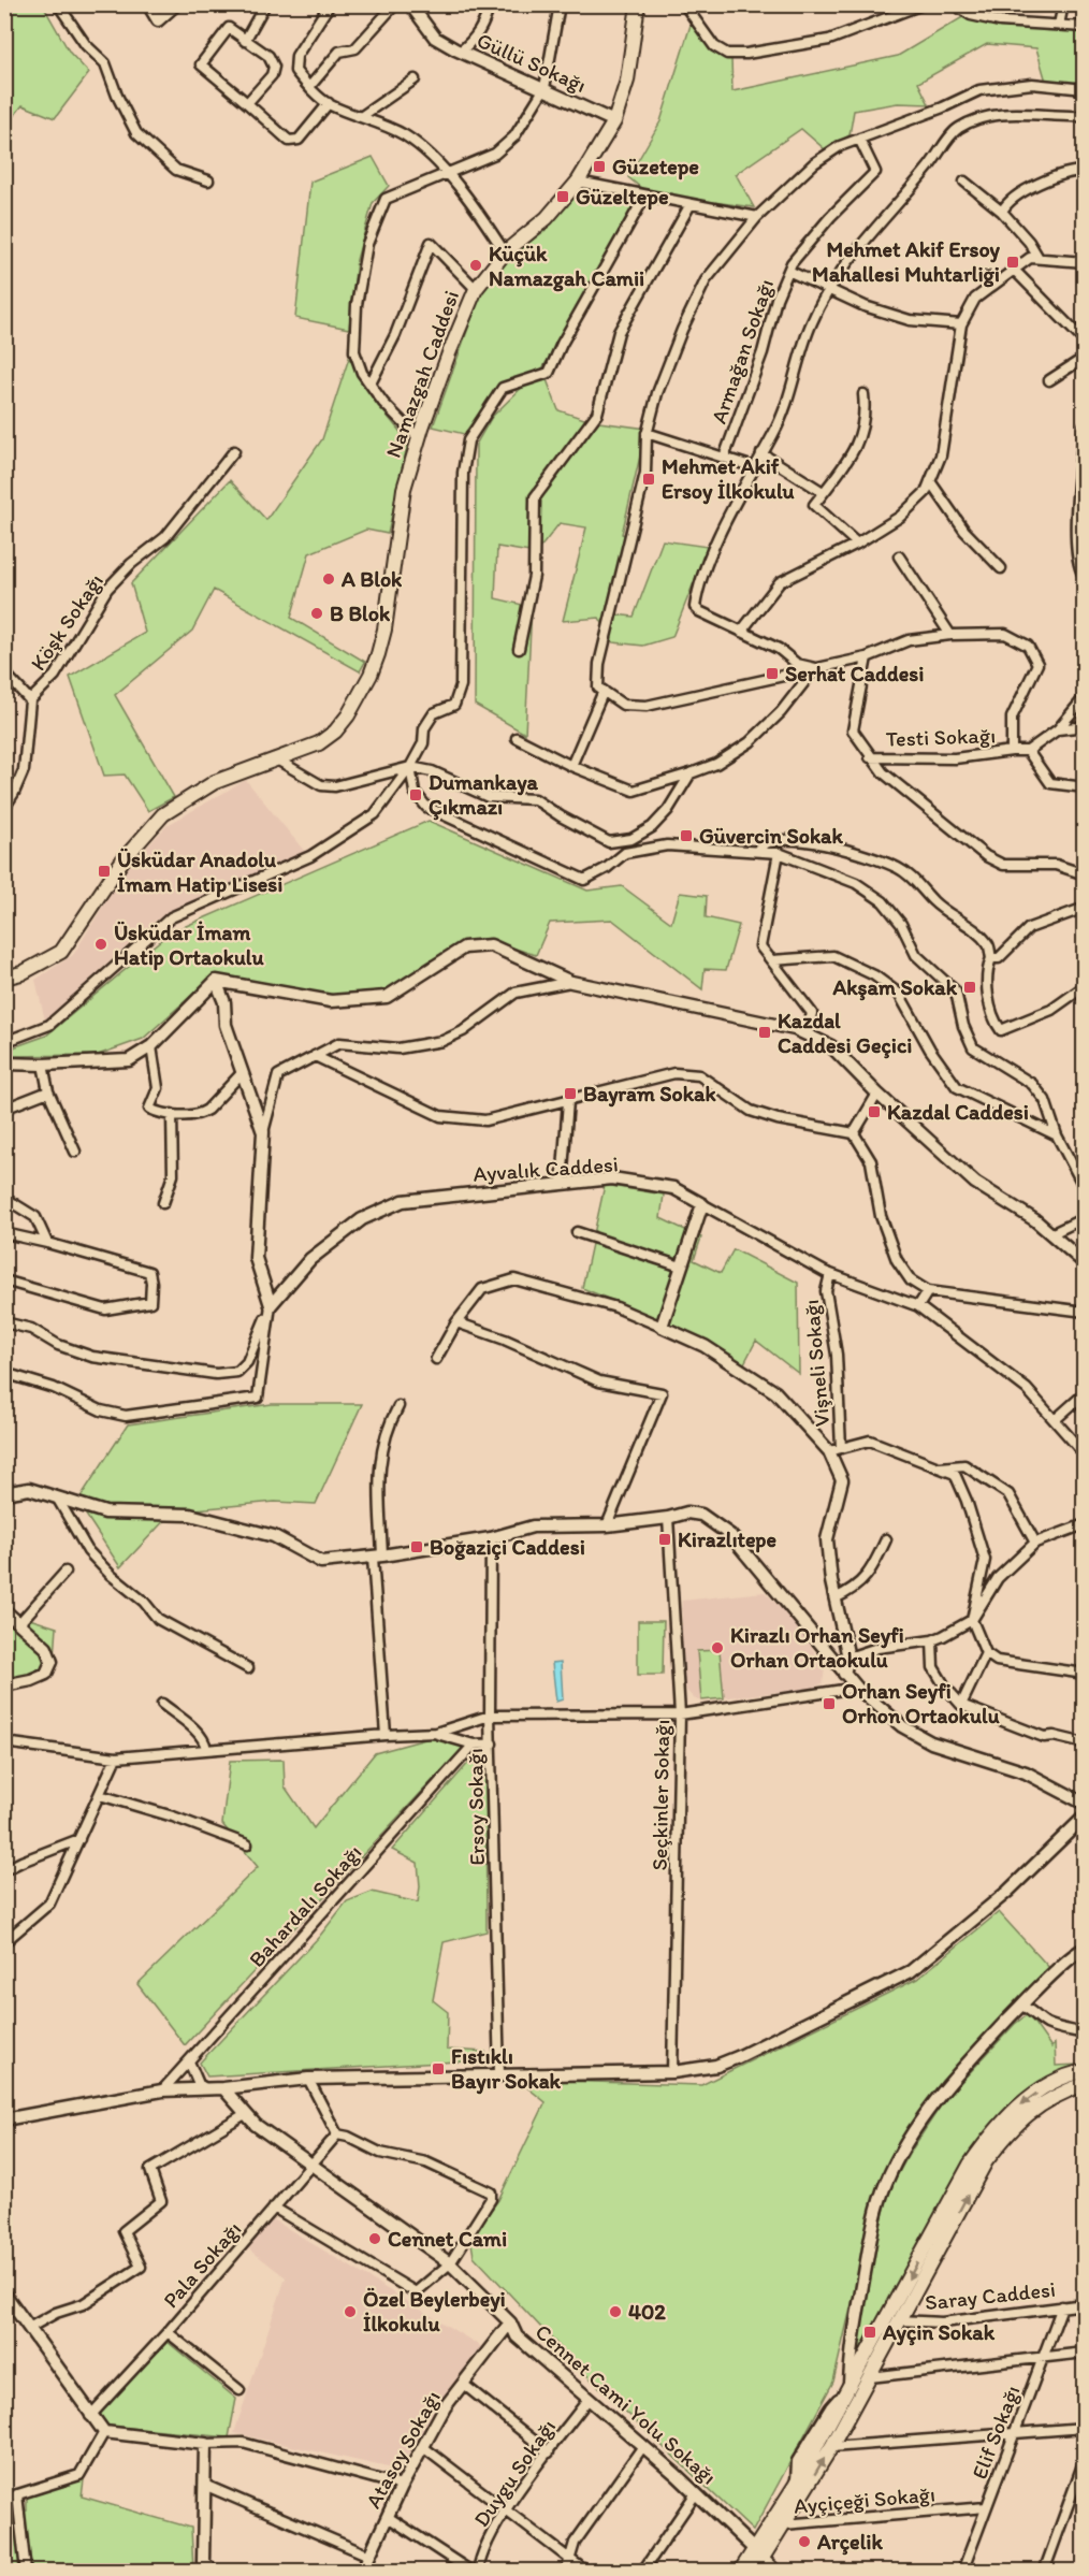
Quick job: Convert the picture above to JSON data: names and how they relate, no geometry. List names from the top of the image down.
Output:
{
  "streets": {
    "main road": ["Namazgah Caddesi"],
    "street": [
      "Güllü Sokağı",
      "Armağan Sokağı",
      "Köşk Sokağı",
      "Testi Sokağı",
      "Ayvalık Caddesi",
      "Vişneli Sokağı",
      "Seçkinler Sokağı",
      "Ersoy Sokağı",
      "Bahardalı Sokağı",
      "Pala Sokağı",
      "Saray Caddesi",
      "Cennet Cami Yolu Sokağı",
      "Elif Sokağı",
      "Atasoy Sokağı",
      "Duygu Sokağı",
      "Ayçiçeği Sokağı"
    ]
  },
  "crossings": [
    ["Güllü Sokağı", "Namazgah Caddesi"],
    ["Pala Sokağı", "Cennet Cami Yolu Sokağı"],
    ["Saray Caddesi", "Elif Sokağı"],
    ["Cennet Cami Yolu Sokağı", "Atasoy Sokağı"],
    ["Cennet Cami Yolu Sokağı", "Duygu Sokağı"],
    ["Elif Sokağı", "Ayçiçeği Sokağı"]
  ],
  "places": {
    "transit": [
      "Güzetepe",
      "Güzeltepe",
      "Mehmet Akif Ersoy Mahallesi Muhtarliği",
      "Mehmet Akif Ersoy İlkokulu",
      "Serhat Caddesi",
      "Dumankaya Çıkmazı",
      "Güvercin Sokak",
      "Üsküdar Anadolu İmam Hatip Lisesi",
      "Akşam Sokak",
      "Kazdal Caddesi Geçici",
      "Bayram Sokak",
      "Kazdal Caddesi",
      "Kirazlıtepe",
      "Boğaziçi Caddesi",
      "Orhan Seyfi Orhon Ortaokulu",
      "Fıstıklı Bayır Sokak",
      "Ayçin Sokak"
    ],
    "other": [
      "Küçük Namazgah Camii",
      "A Blok",
      "B Blok",
      "Üsküdar İmam Hatip Ortaokulu",
      "Kirazlı Orhan Seyfi Orhan Ortaokulu",
      "Cennet Cami",
      "Özel Beylerbeyi İlkokulu",
      "402",
      "Arçelik"
    ]
  }
}
